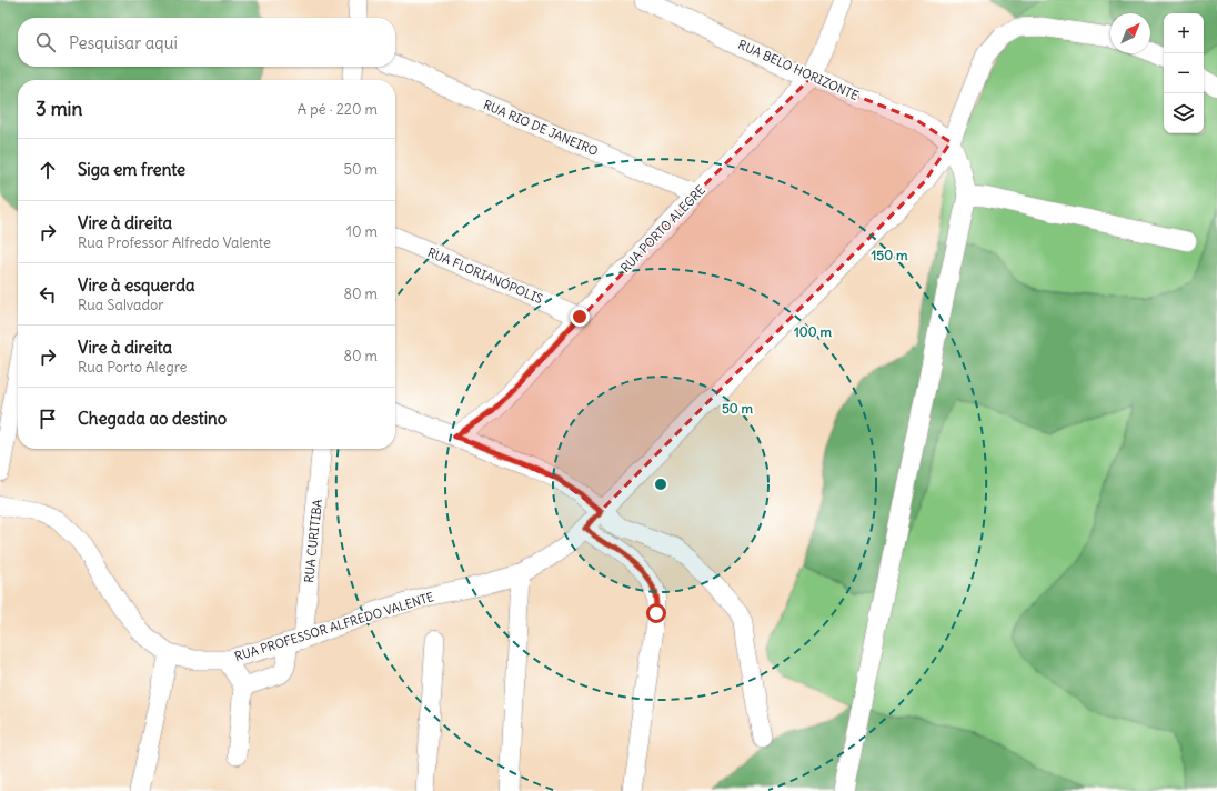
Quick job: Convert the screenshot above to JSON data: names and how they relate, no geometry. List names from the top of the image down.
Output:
{
  "streets": {
    "street": [
      "RUA BELO HORIZONTE",
      "RUA RIO DE JANEIRO",
      "RUA PORTO ALEGRE",
      "RUA FLORIANÓPOLIS",
      "RUA CURITIBA",
      "RUA PROFESSOR ALFREDO VALENTE"
    ]
  },
  "crossings": [
    ["RUA BELO HORIZONTE", "RUA PORTO ALEGRE"],
    ["RUA BELO HORIZONTE", "RUA PROFESSOR ALFREDO VALENTE"],
    ["RUA RIO DE JANEIRO", "RUA PORTO ALEGRE"],
    ["RUA PORTO ALEGRE", "RUA FLORIANÓPOLIS"],
    ["RUA CURITIBA", "RUA PROFESSOR ALFREDO VALENTE"]
  ],
  "north": "top right",
  "page": {
    "map_buttons": ["+", "−"],
    "search": "Pesquisar aqui",
    "heading": ["3 min", "A pé · 220 m"],
    "list": [
      ["Siga em frente", "50 m"],
      ["Vire à direita", "Rua Professor Alfredo Valente", "10 m"],
      ["Vire à esquerda", "Rua Salvador", "80 m"],
      ["Vire à direita", "Rua Porto Alegre", "80 m"],
      "Chegada ao destino"
    ]
  },
  "rings": ["150 m", "100 m", "50 m"]
}
